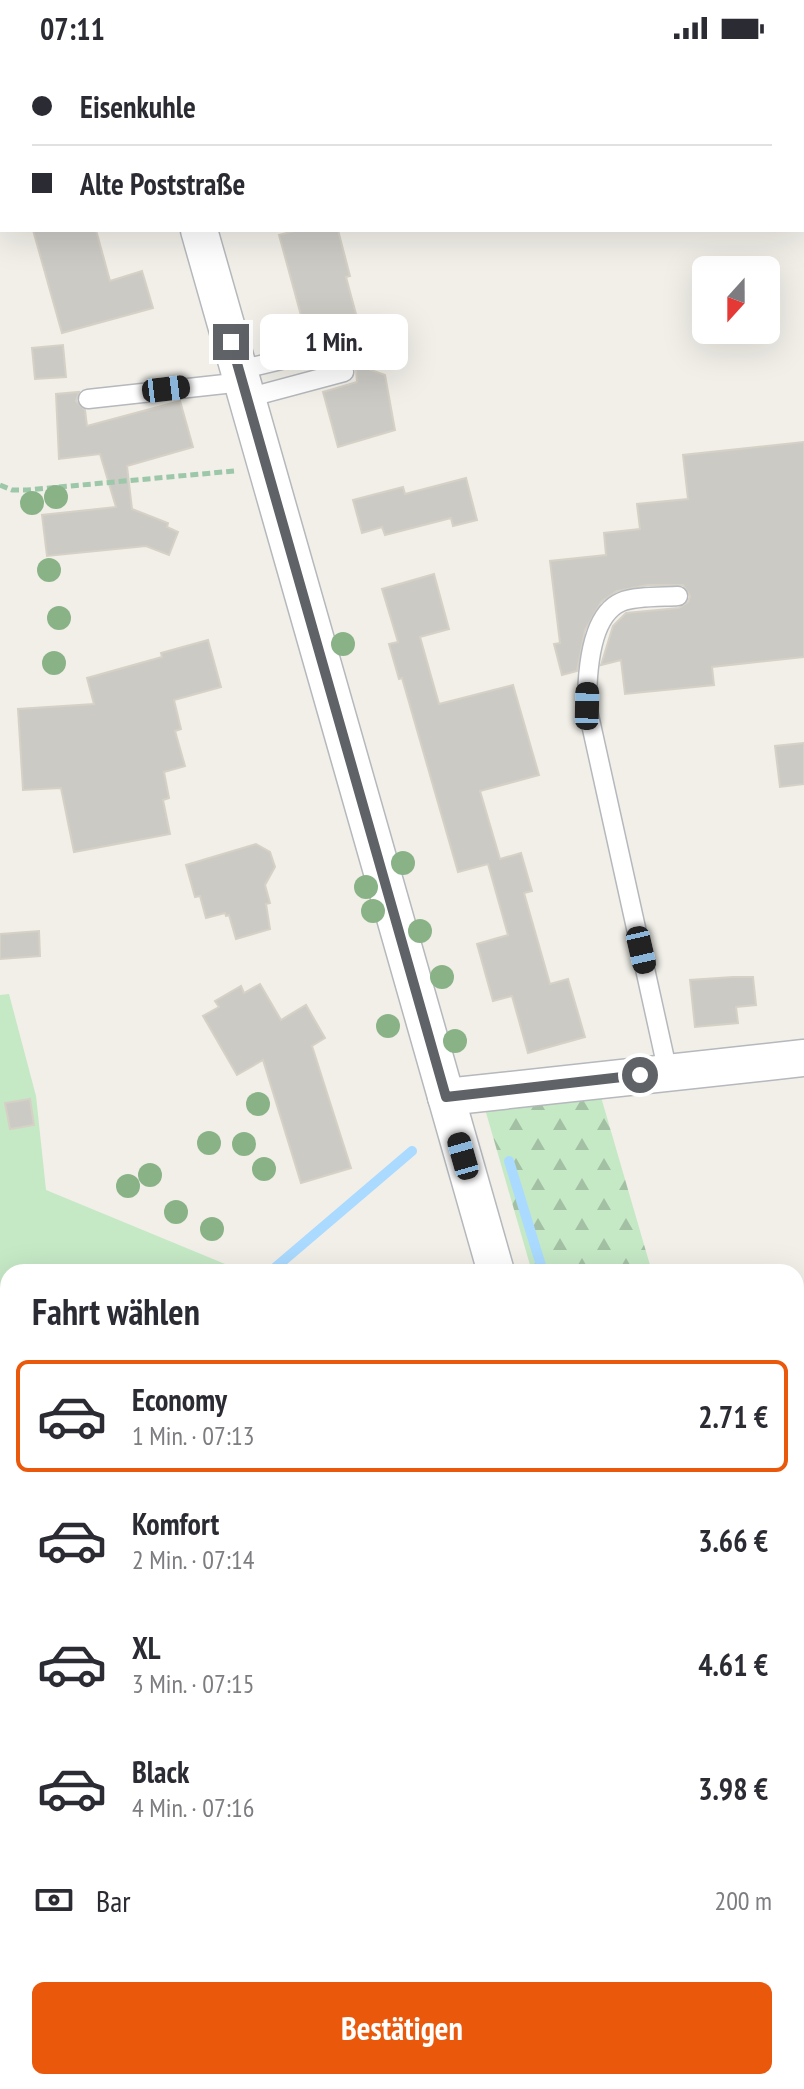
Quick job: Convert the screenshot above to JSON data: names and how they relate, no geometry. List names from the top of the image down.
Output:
{
  "north": "bottom",
  "page": {
    "status": "07:11",
    "banner": ["Eisenkuhle", "Alte Poststraße"],
    "bubble": "1 Min.",
    "heading": "Fahrt wählen",
    "list": [
      {
        "name": "Economy",
        "note": "1 Min. · 07:13",
        "value": "2.71 €"
      },
      {
        "name": "Komfort",
        "note": "2 Min. · 07:14",
        "value": "3.66 €"
      },
      {
        "name": "XL",
        "note": "3 Min. · 07:15",
        "value": "4.61 €"
      },
      {
        "name": "Black",
        "note": "4 Min. · 07:16",
        "value": "3.98 €"
      }
    ],
    "pay": ["Bar", "200 m"],
    "buttons": "Bestätigen"
  }
}
